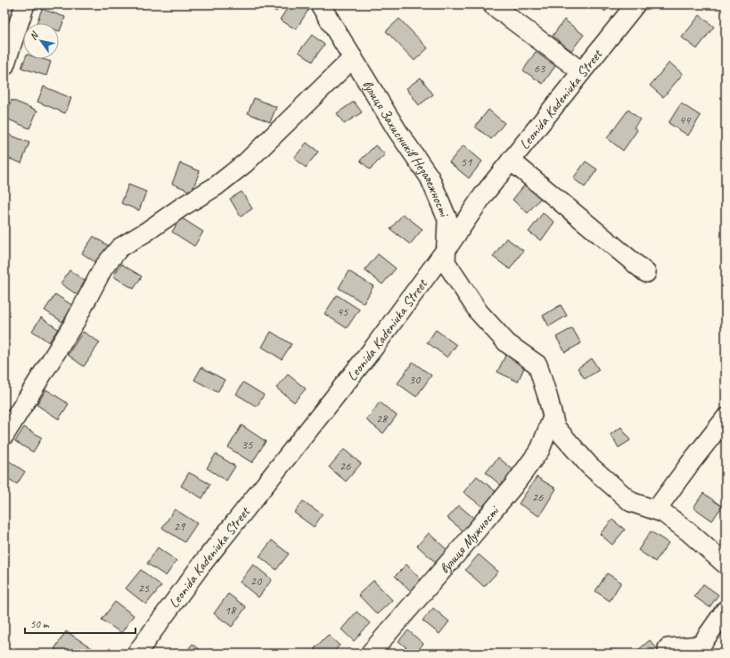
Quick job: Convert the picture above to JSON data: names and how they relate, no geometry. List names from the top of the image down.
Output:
{
  "streets": {
    "street": ["Leonida Kadeniuka Street", "вулиця Захисників Незалежності", "вулиця Мужності"]
  },
  "crossings": [
    ["Leonida Kadeniuka Street", "вулиця Захисників Незалежності"],
    ["вулиця Захисників Незалежності", "вулиця Мужності"]
  ],
  "house_numbers": [
    "63",
    "44",
    "51",
    "45",
    "30",
    "28",
    "35",
    "26",
    "26",
    "29",
    "20",
    "25",
    "18"
  ],
  "scale_bar": "50 m",
  "north": "top left"
}
